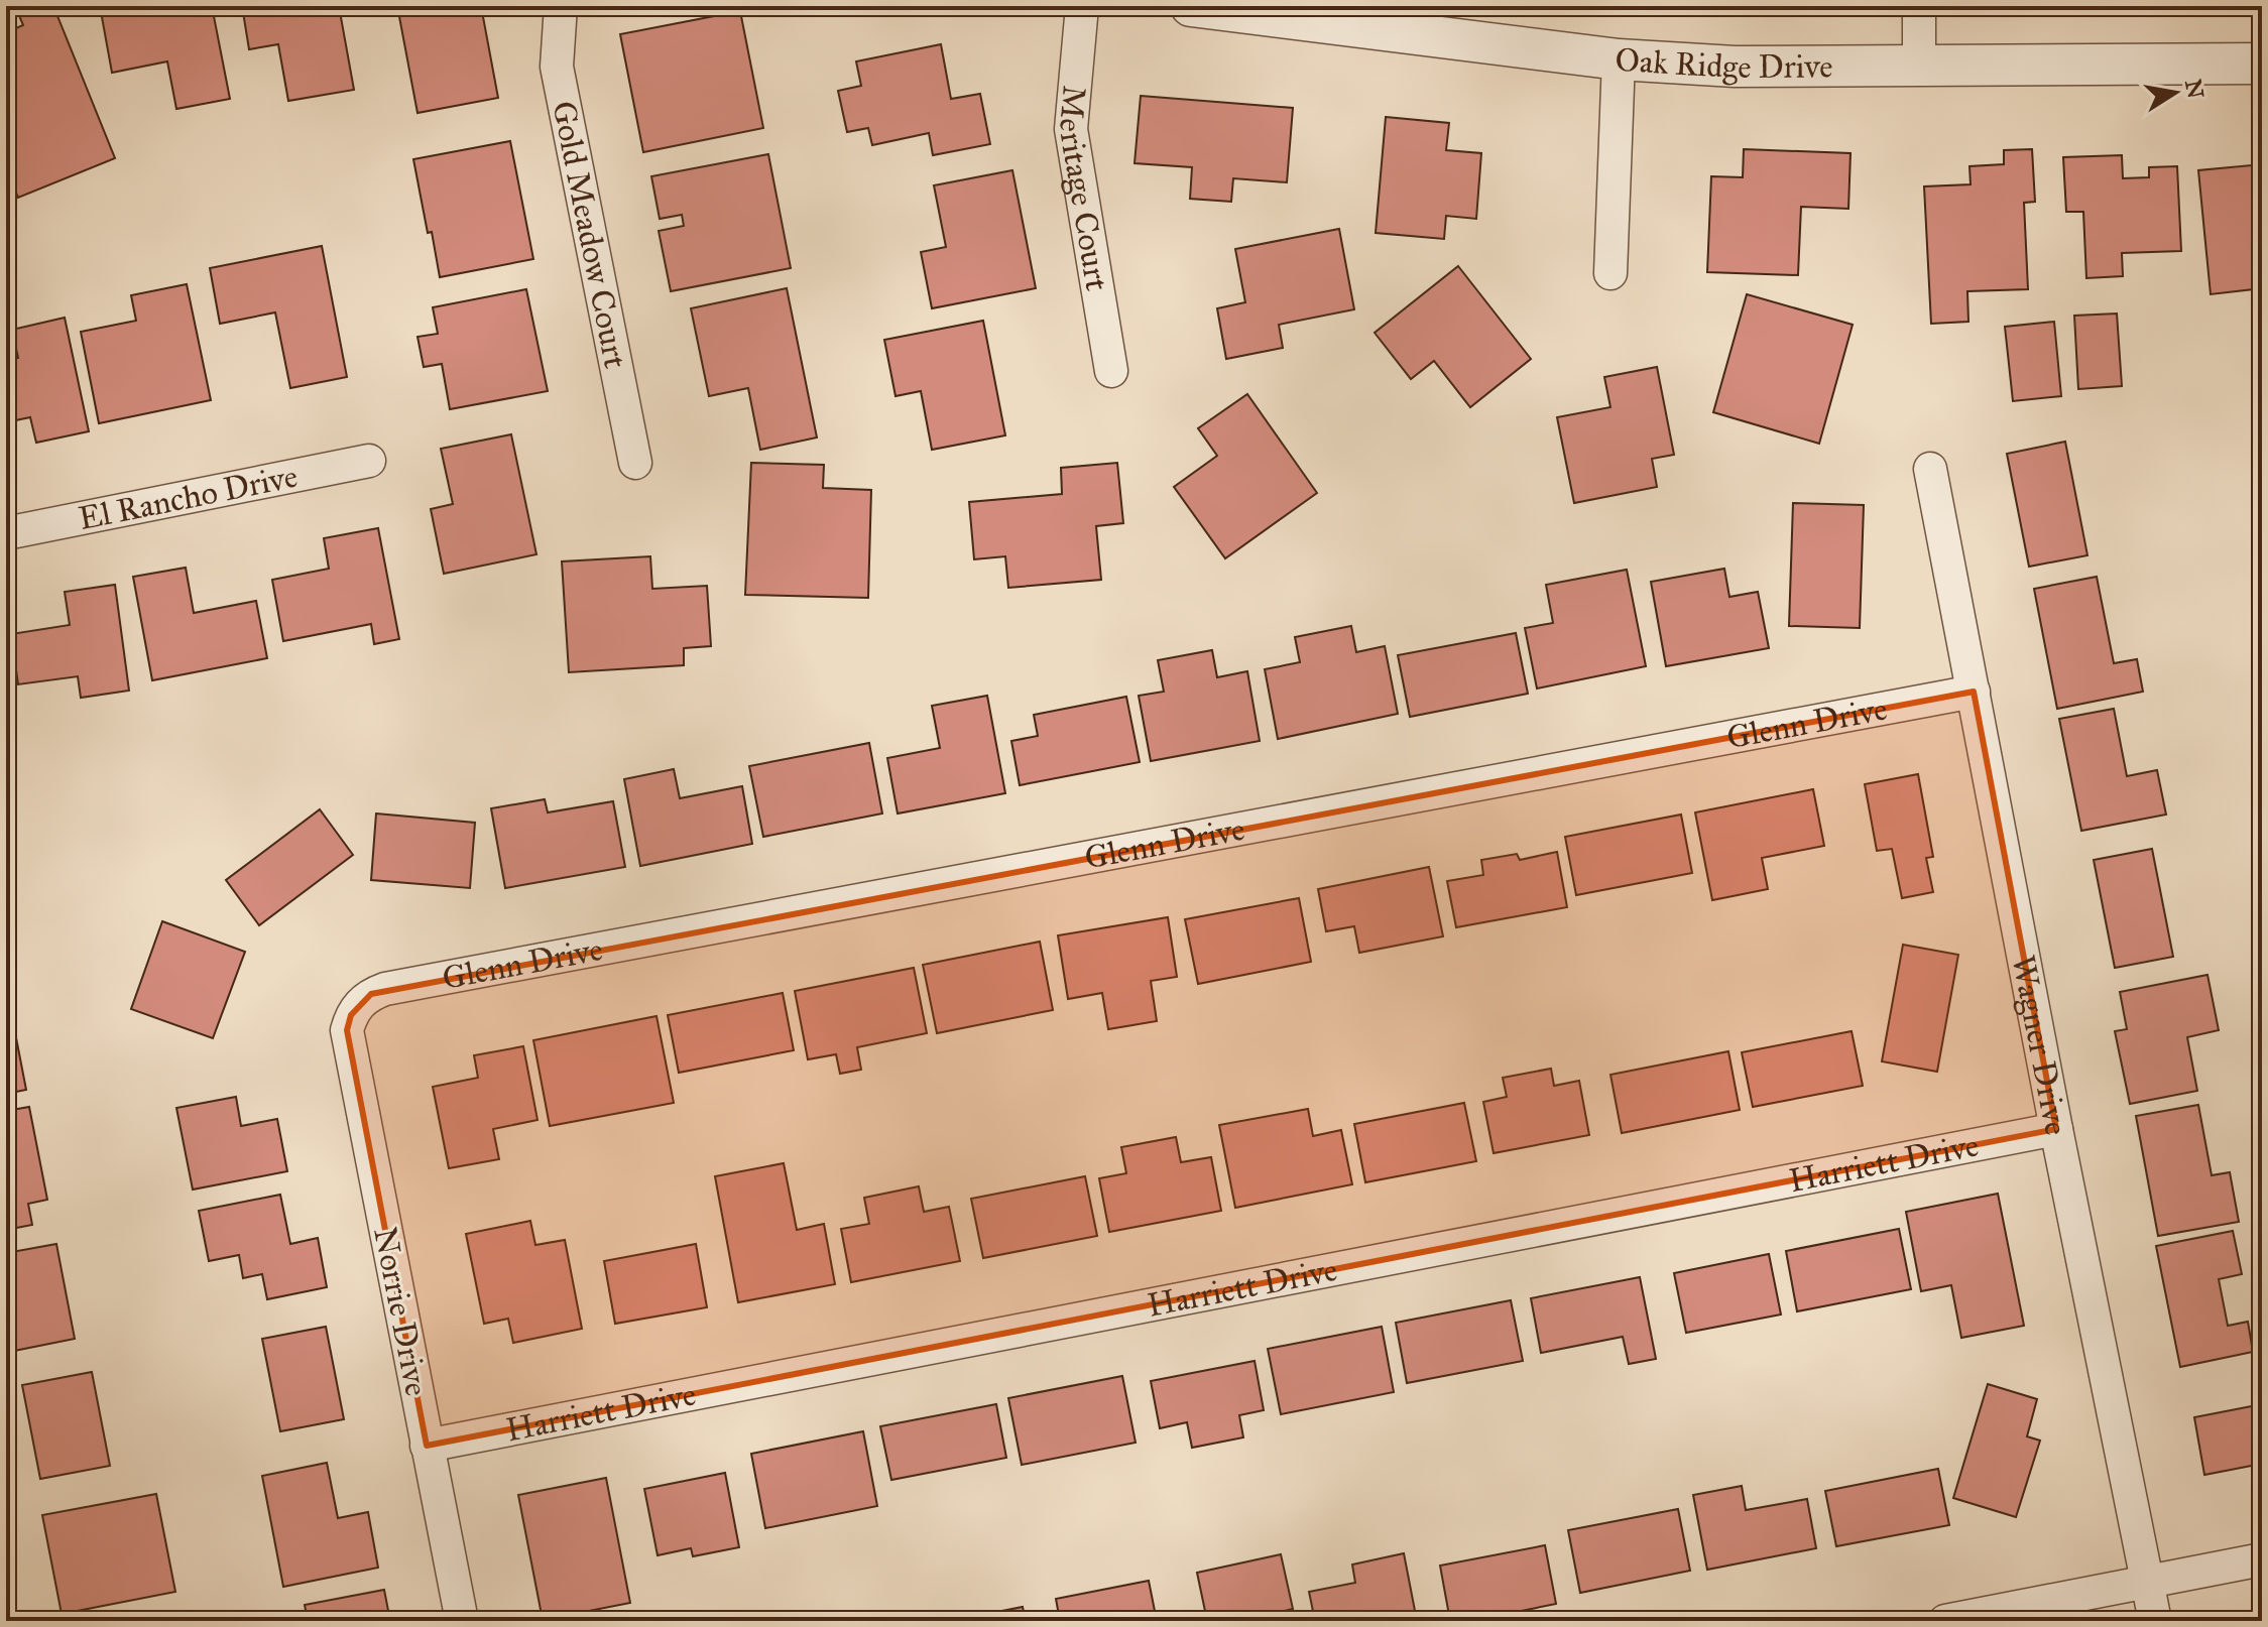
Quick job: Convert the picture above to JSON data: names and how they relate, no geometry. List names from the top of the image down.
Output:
{
  "streets": {
    "street": [
      "Oak Ridge Drive",
      "Meritage Court",
      "Gold Meadow Court",
      "El Rancho Drive",
      "Glenn Drive",
      "Wagner Drive",
      "Harriett Drive",
      "Norrie Drive"
    ]
  },
  "crossings": [
    ["Glenn Drive", "Wagner Drive"],
    ["Glenn Drive", "Norrie Drive"],
    ["Wagner Drive", "Harriett Drive"],
    ["Harriett Drive", "Norrie Drive"]
  ],
  "north": "right"
}
